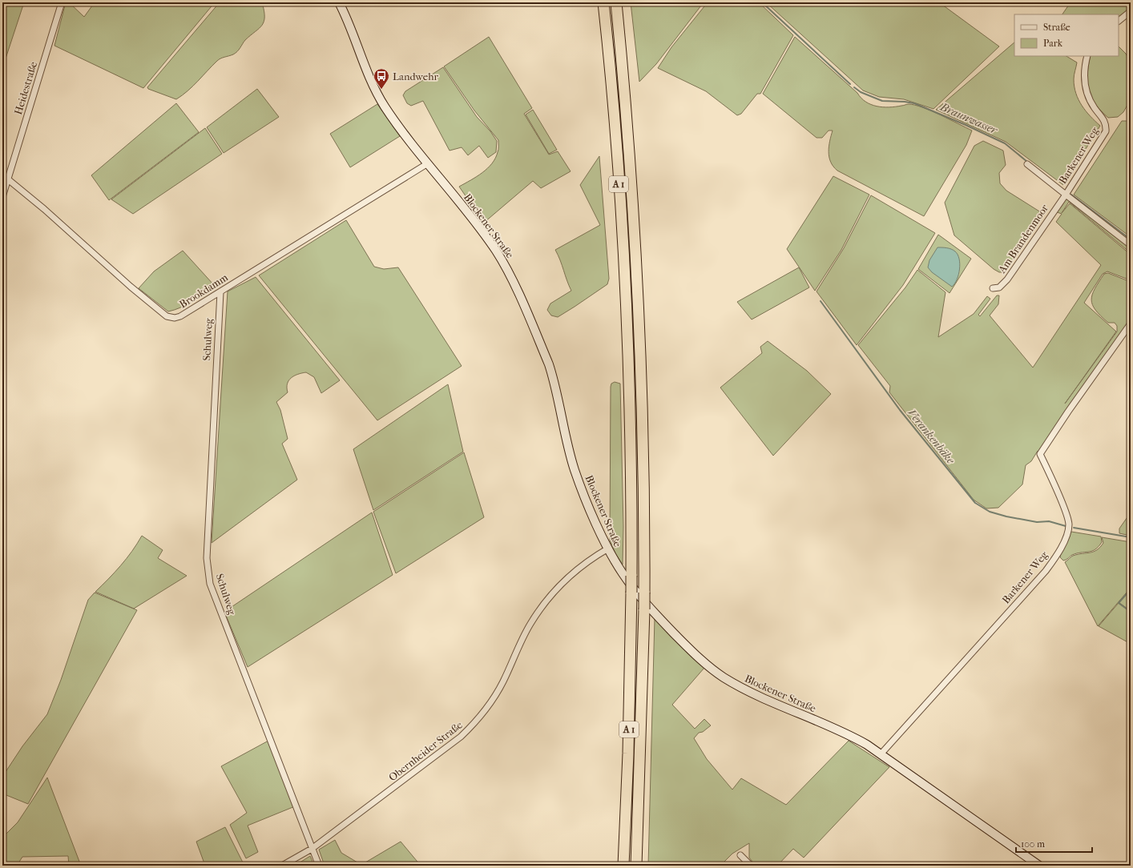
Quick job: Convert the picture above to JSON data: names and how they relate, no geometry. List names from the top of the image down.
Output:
{
  "streets": {
    "highway": ["A 1"],
    "street": [
      "Heidestraße",
      "Barkener Weg",
      "Blockener Straße",
      "Am Brandenmoor",
      "Brookdamm",
      "Schulweg",
      "Obernheider Straße"
    ]
  },
  "crossings": [
    ["Heidestraße", "Brookdamm"],
    ["Barkener Weg", "Blockener Straße"],
    ["Barkener Weg", "Am Brandenmoor"],
    ["Blockener Straße", "Brookdamm"],
    ["Blockener Straße", "Obernheider Straße"],
    ["Brookdamm", "Schulweg"],
    ["Schulweg", "Obernheider Straße"]
  ],
  "water": ["Braunwasser", "Verankenbäke"],
  "places": {
    "bus stop": ["Landwehr"]
  },
  "legend": ["Straße", "Park"],
  "scale_bar": "100 m"
}
